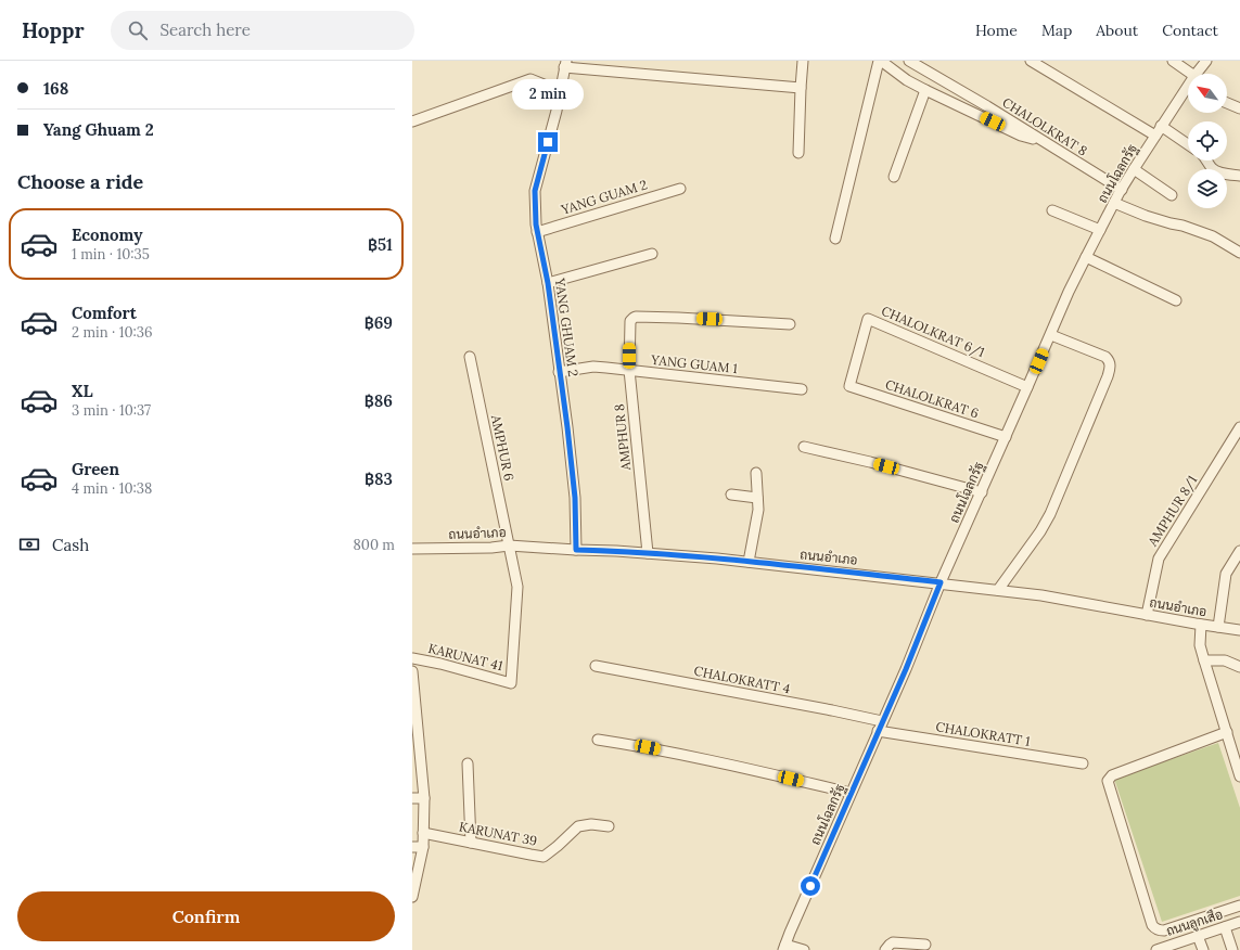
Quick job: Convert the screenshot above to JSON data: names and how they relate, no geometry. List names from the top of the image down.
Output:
{
  "streets": {
    "street": [
      "CHALOLKRAT 8",
      "ถนนโฉลกรัฐ",
      "YANG GUAM 2",
      "YANG GHUAM 2",
      "CHALOLKRAT 6/1",
      "YANG GUAM 1",
      "CHALOLKRAT 6",
      "AMPHUR 8",
      "AMPHUR 6",
      "AMPHUR 8/1",
      "ถนนอำเภอ",
      "KARUNAT 41",
      "CHALOKRATT 4",
      "CHALOKRATT 1",
      "KARUNAT 39",
      "ถนนลูกเสือ"
    ]
  },
  "crossings": [
    ["CHALOLKRAT 8", "ถนนโฉลกรัฐ"],
    ["ถนนโฉลกรัฐ", "CHALOLKRAT 6/1"],
    ["ถนนโฉลกรัฐ", "CHALOLKRAT 6"],
    ["ถนนโฉลกรัฐ", "ถนนอำเภอ"],
    ["ถนนโฉลกรัฐ", "CHALOKRATT 4"],
    ["ถนนโฉลกรัฐ", "CHALOKRATT 1"],
    ["YANG GUAM 2", "YANG GHUAM 2"],
    ["YANG GHUAM 2", "YANG GUAM 1"],
    ["YANG GHUAM 2", "ถนนอำเภอ"],
    ["CHALOLKRAT 6/1", "CHALOLKRAT 6"],
    ["YANG GUAM 1", "AMPHUR 8"],
    ["AMPHUR 8", "ถนนอำเภอ"],
    ["AMPHUR 6", "ถนนอำเภอ"],
    ["AMPHUR 6", "KARUNAT 41"],
    ["AMPHUR 8/1", "ถนนอำเภอ"]
  ],
  "north": "top left",
  "page": {
    "header": "Hoppr",
    "search": "Search here",
    "nav": [
      "Home",
      "Map",
      "About",
      "Contact"
    ],
    "banner": ["168", "Yang Ghuam 2"],
    "bubble": "2 min",
    "heading": "Choose a ride",
    "list": [
      {
        "name": "Economy",
        "note": "1 min · 10:35",
        "value": "฿51"
      },
      {
        "name": "Comfort",
        "note": "2 min · 10:36",
        "value": "฿69"
      },
      {
        "name": "XL",
        "note": "3 min · 10:37",
        "value": "฿86"
      },
      {
        "name": "Green",
        "note": "4 min · 10:38",
        "value": "฿83"
      }
    ],
    "pay": ["Cash", "800 m"],
    "buttons": "Confirm"
  }
}
